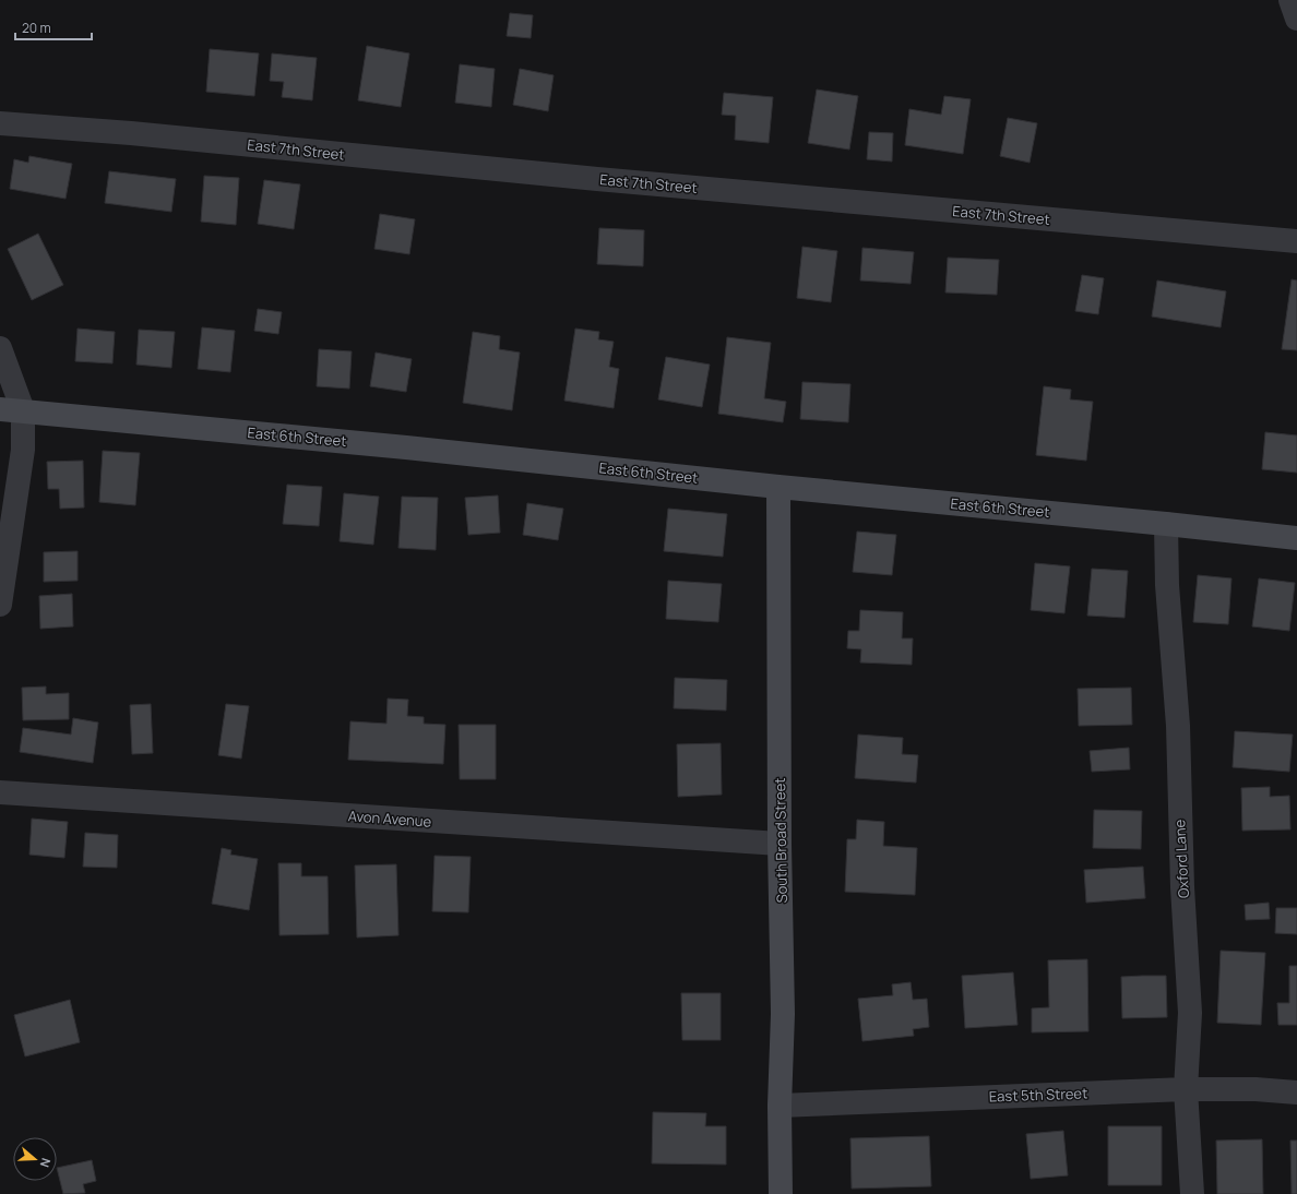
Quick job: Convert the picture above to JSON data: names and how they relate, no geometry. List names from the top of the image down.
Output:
{
  "streets": {
    "street": [
      "East 7th Street",
      "East 6th Street",
      "Avon Avenue",
      "South Broad Street",
      "Oxford Lane",
      "East 5th Street"
    ]
  },
  "crossings": [
    ["East 6th Street", "South Broad Street"],
    ["East 6th Street", "Oxford Lane"],
    ["Avon Avenue", "South Broad Street"],
    ["South Broad Street", "East 5th Street"],
    ["Oxford Lane", "East 5th Street"]
  ],
  "scale_bar": "20 m",
  "north": "right"
}
